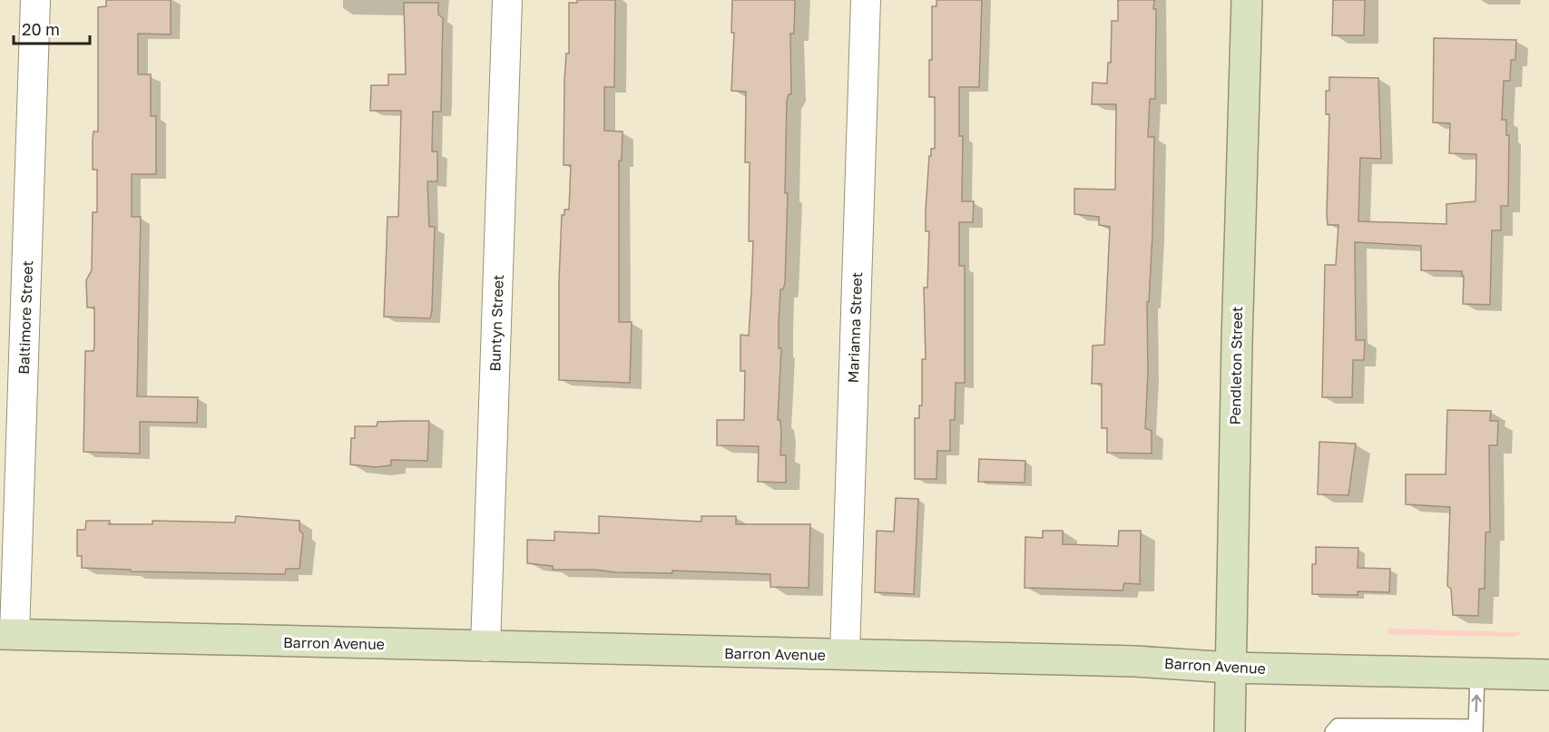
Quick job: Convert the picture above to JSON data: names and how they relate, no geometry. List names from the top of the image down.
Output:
{
  "streets": {
    "main road": ["Pendleton Street", "Barron Avenue"],
    "street": ["Baltimore Street", "Buntyn Street", "Marianna Street"]
  },
  "crossings": [
    ["Baltimore Street", "Barron Avenue"],
    ["Buntyn Street", "Barron Avenue"],
    ["Marianna Street", "Barron Avenue"],
    ["Pendleton Street", "Barron Avenue"]
  ],
  "scale_bar": "20 m"
}
